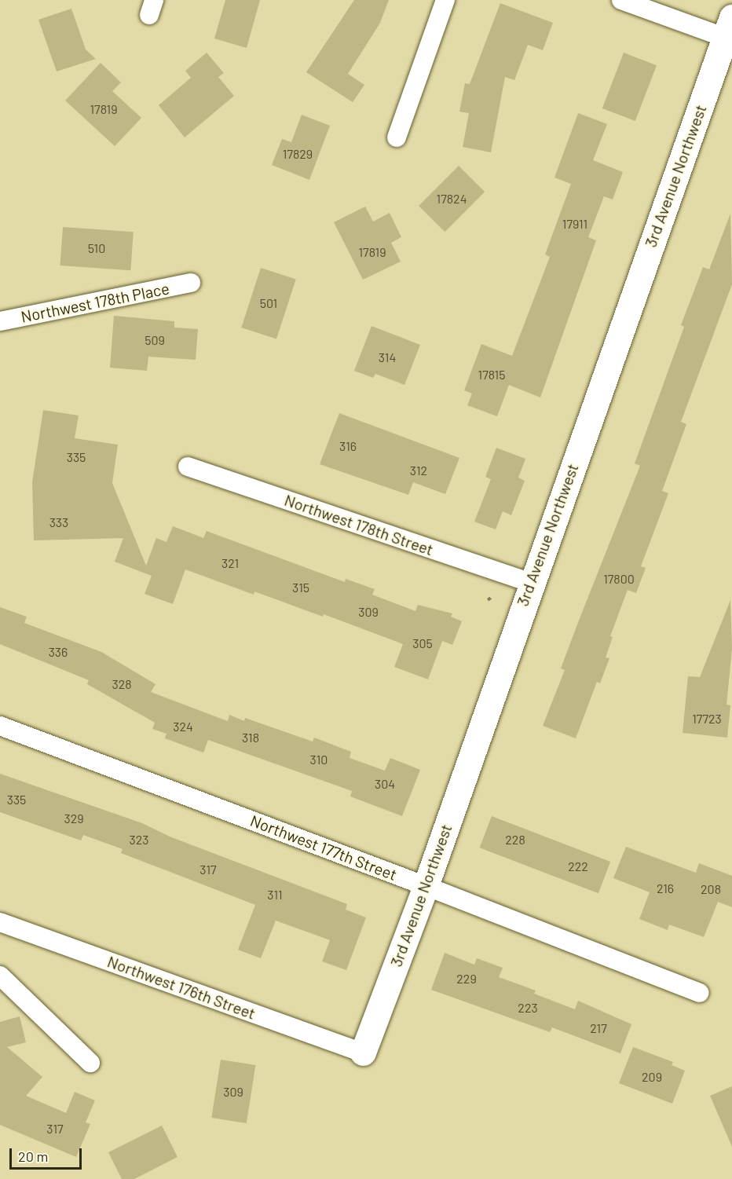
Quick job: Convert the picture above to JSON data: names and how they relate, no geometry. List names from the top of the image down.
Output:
{
  "streets": {
    "street": [
      "3rd Avenue Northwest",
      "Northwest 178th Place",
      "Northwest 178th Street",
      "Northwest 177th Street",
      "Northwest 176th Street"
    ]
  },
  "crossings": [
    ["3rd Avenue Northwest", "Northwest 178th Street"],
    ["3rd Avenue Northwest", "Northwest 177th Street"],
    ["3rd Avenue Northwest", "Northwest 176th Street"]
  ],
  "house_numbers": [
    "17819",
    "17829",
    "17824",
    "17911",
    "510",
    "17819",
    "501",
    "509",
    "314",
    "17815",
    "316",
    "335",
    "312",
    "333",
    "321",
    "17800",
    "315",
    "309",
    "305",
    "336",
    "328",
    "17723",
    "324",
    "318",
    "310",
    "304",
    "335",
    "329",
    "323",
    "228",
    "222",
    "317",
    "216",
    "208",
    "311",
    "229",
    "223",
    "217",
    "209",
    "309",
    "317"
  ],
  "scale_bar": "20 m"
}
